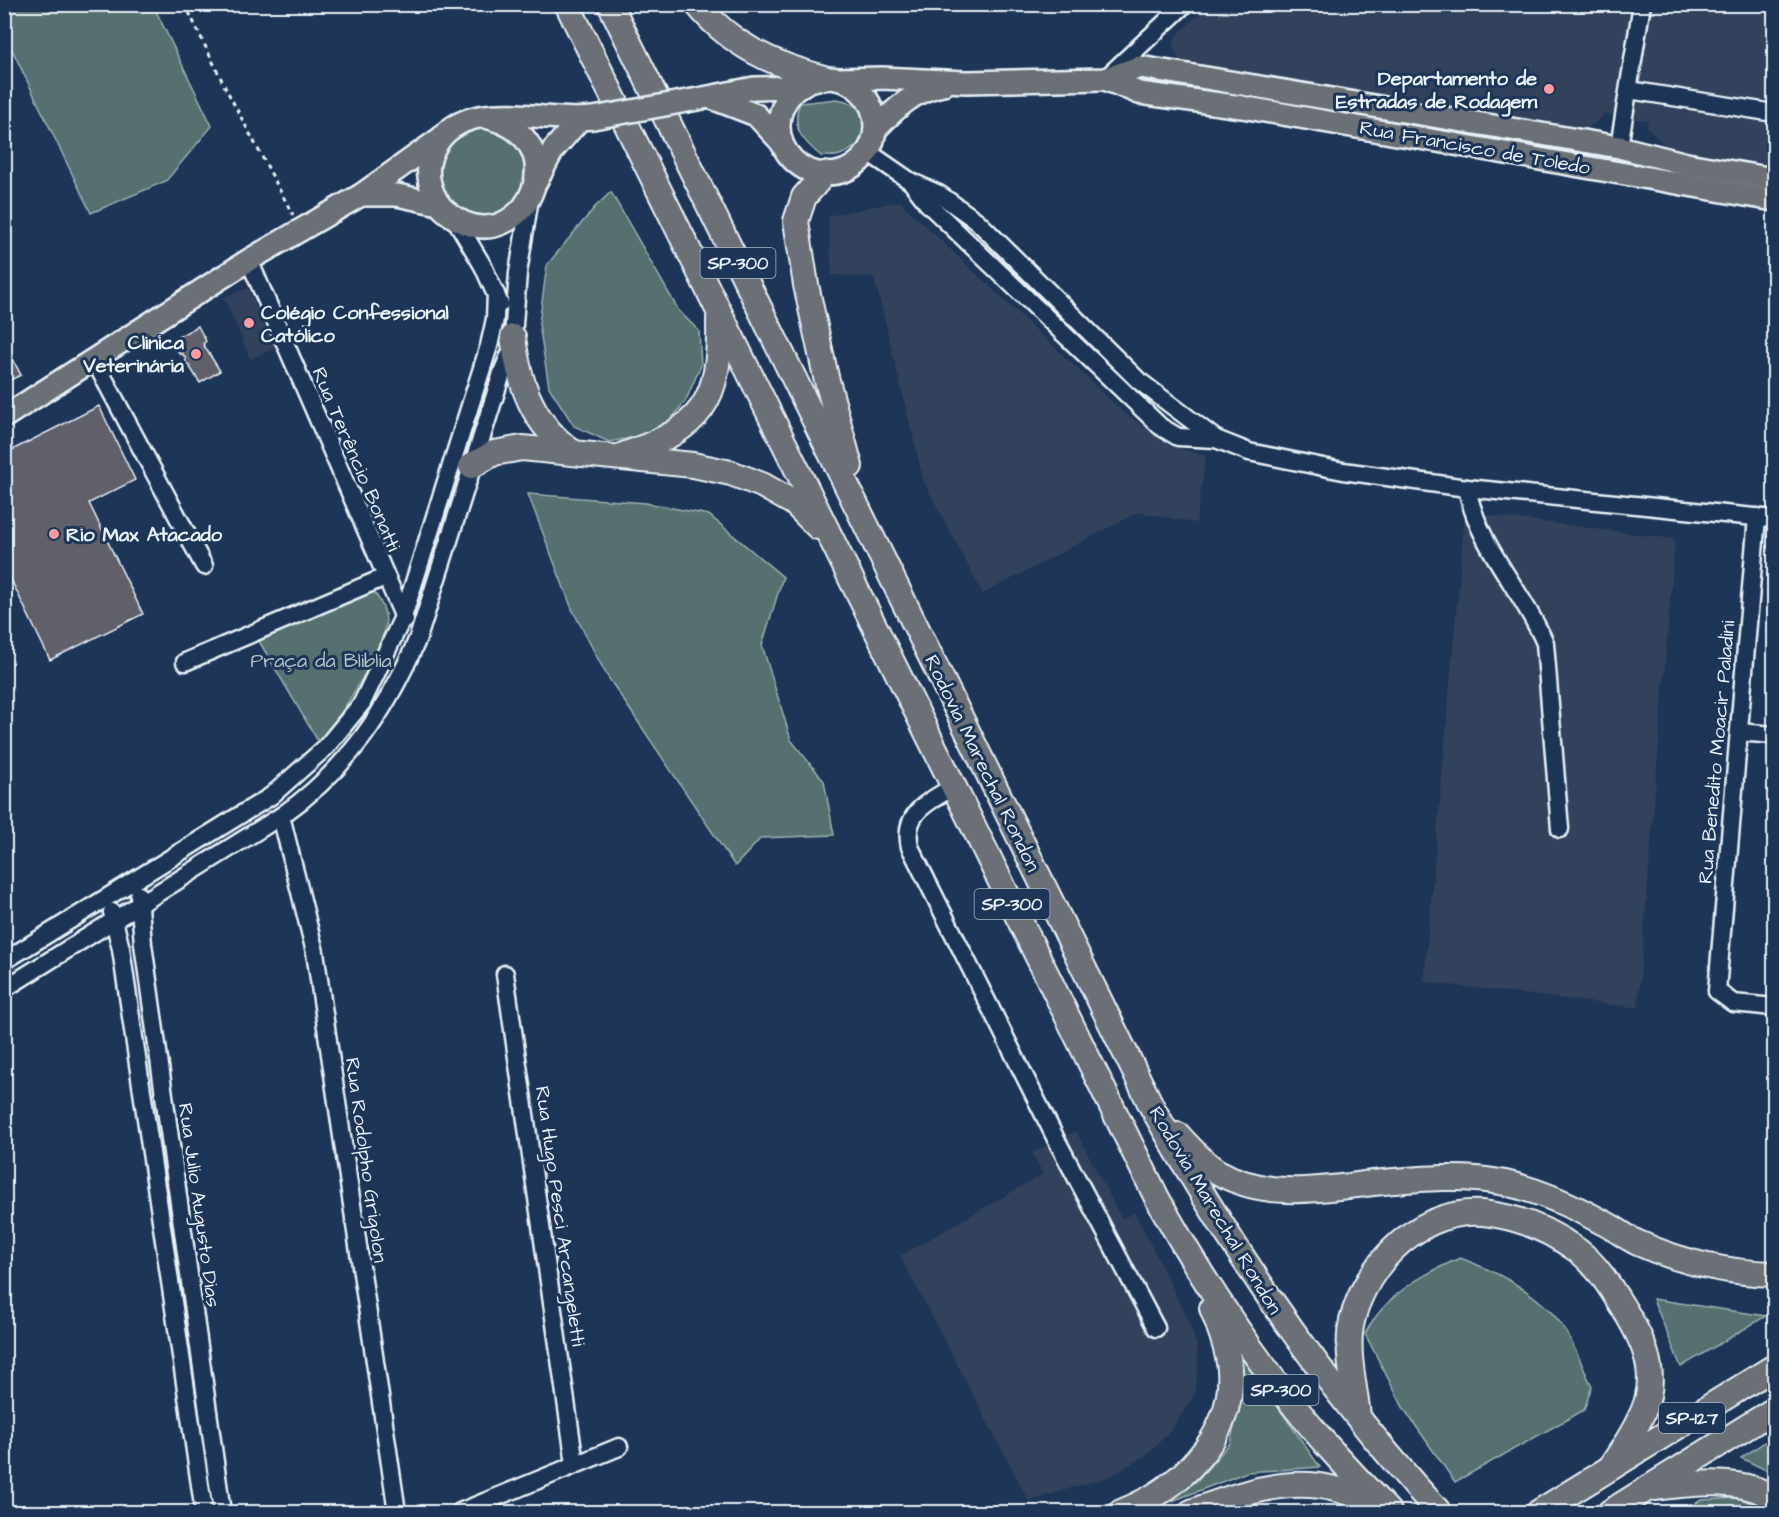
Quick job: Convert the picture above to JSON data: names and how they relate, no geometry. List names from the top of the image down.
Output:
{
  "streets": {
    "highway": ["SP-300", "Rodovia Marechal Rondon", "SP-127"],
    "main road": ["Rua Francisco de Toledo"],
    "street": [
      "Rua Terêncio Bonatti",
      "Rua Benedito Moacir Paladini",
      "Rua Rodolpho Grigolon",
      "Rua Julio Augusto Dias",
      "Rua Hugo Pesci Arcangeletti"
    ]
  },
  "parks": ["Praça da Bliblia"],
  "places": [
    "Departamento de Estradas de Rodagem",
    "Colégio Confessional Católico",
    "Clinica Veterinária",
    "Rio Max Atacado"
  ]
}
